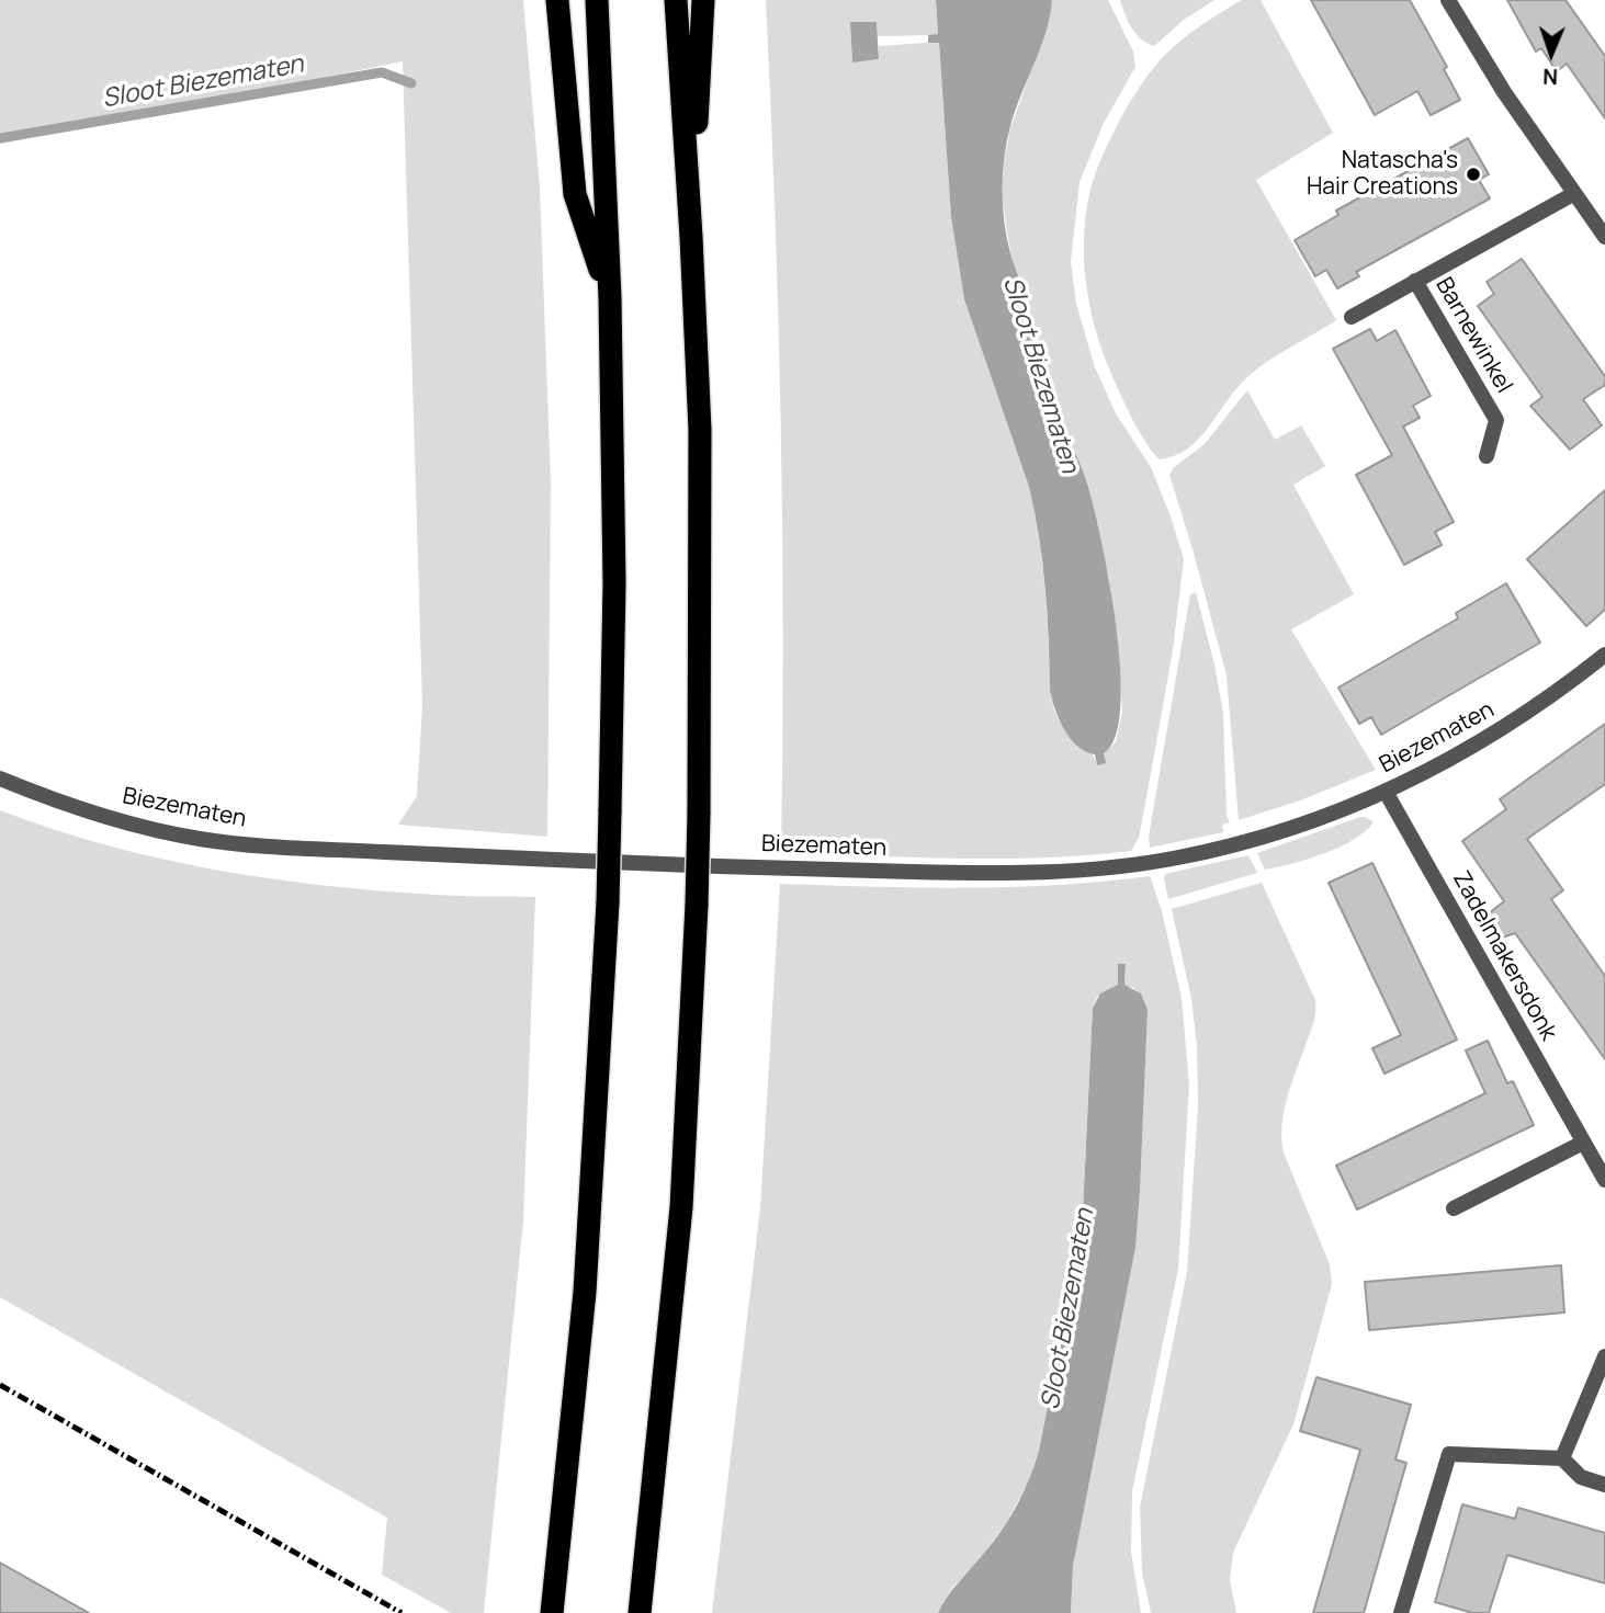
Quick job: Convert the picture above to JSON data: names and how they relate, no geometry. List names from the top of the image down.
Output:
{
  "streets": {
    "street": ["Barnewinkel", "Biezematen", "Zadelmakersdonk"]
  },
  "crossings": [
    ["Biezematen", "Zadelmakersdonk"]
  ],
  "water": ["Sloot Biezematen"],
  "places": ["Natascha's Hair Creations"],
  "north": "bottom"
}
